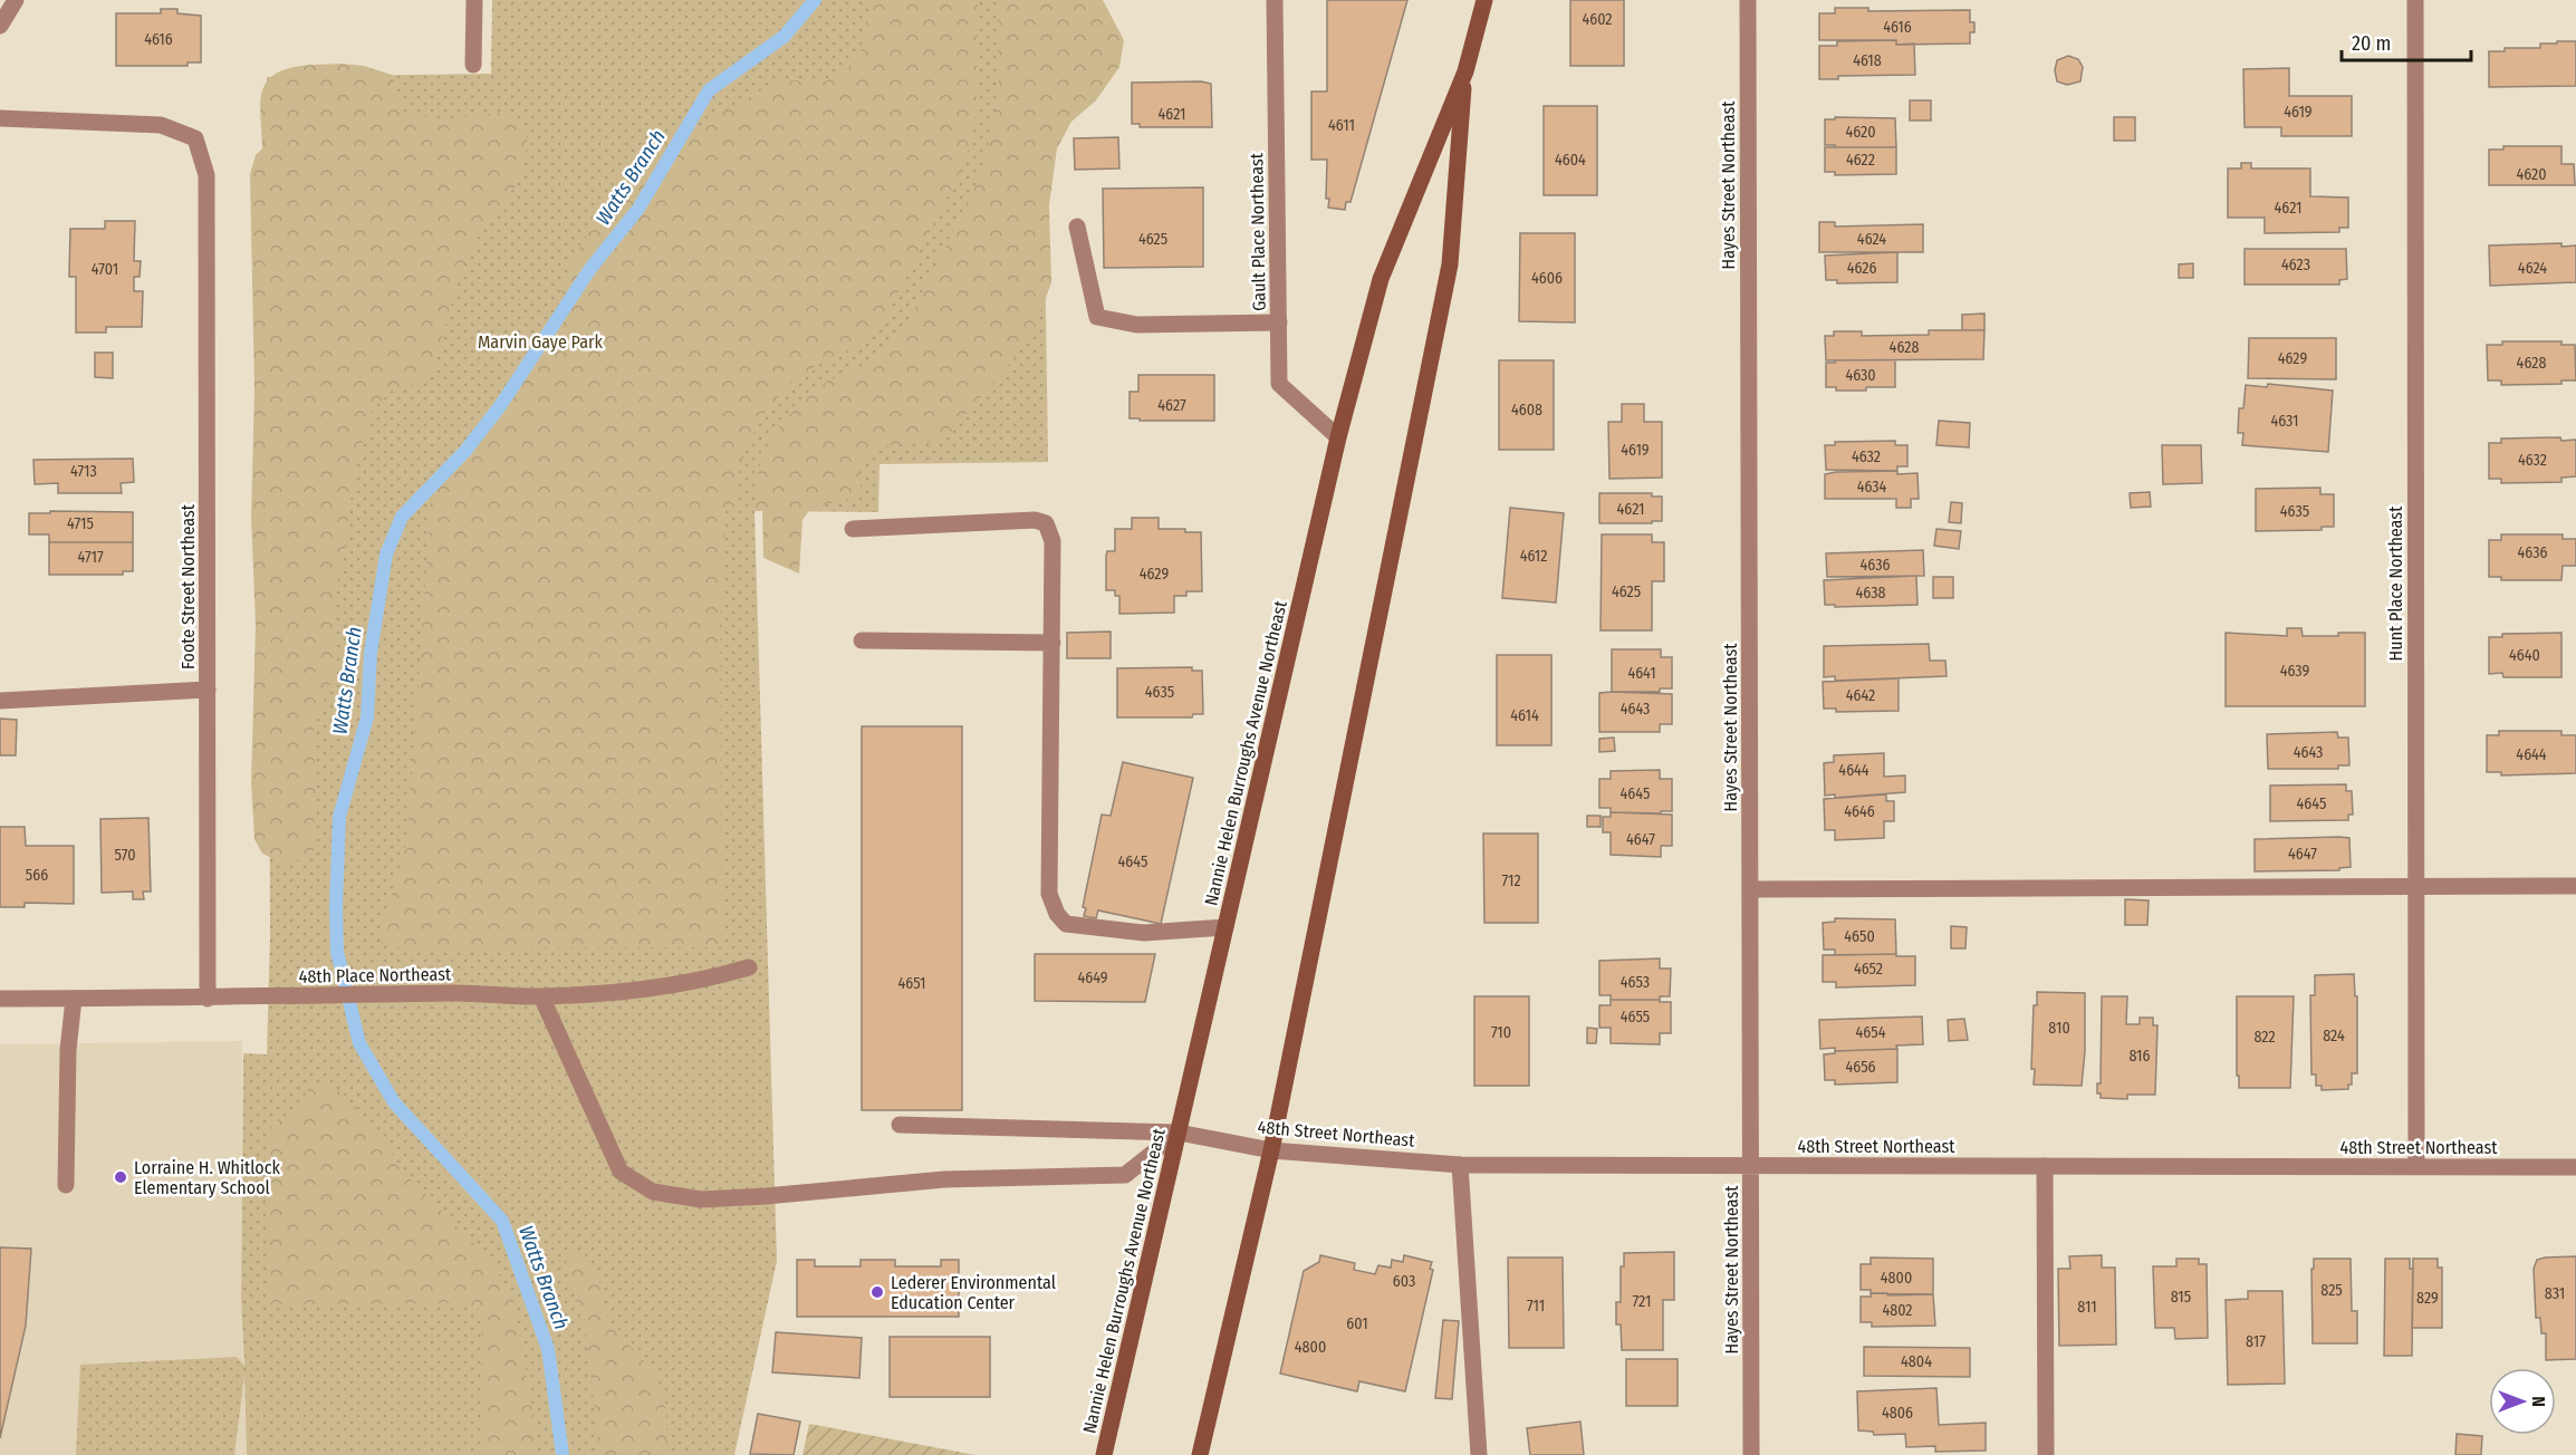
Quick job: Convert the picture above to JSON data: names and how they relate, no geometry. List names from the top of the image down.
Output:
{
  "streets": {
    "main road": ["Nannie Helen Burroughs Avenue Northeast"],
    "street": [
      "Hayes Street Northeast",
      "Gault Place Northeast",
      "Hunt Place Northeast",
      "Foote Street Northeast",
      "48th Place Northeast",
      "48th Street Northeast"
    ]
  },
  "crossings": [
    ["Hayes Street Northeast", "48th Street Northeast"],
    ["Gault Place Northeast", "Nannie Helen Burroughs Avenue Northeast"],
    ["Hunt Place Northeast", "48th Street Northeast"],
    ["Foote Street Northeast", "48th Place Northeast"],
    ["Nannie Helen Burroughs Avenue Northeast", "48th Street Northeast"]
  ],
  "water": ["Watts Branch"],
  "parks": ["Marvin Gaye Park"],
  "places": ["Lorraine H. Whitlock Elementary School", "Lederer Environmental Education Center"],
  "house_numbers": [
    "4602",
    "4616",
    "4616",
    "4618",
    "4619",
    "4621",
    "4611",
    "4620",
    "4604",
    "4622",
    "4620",
    "4621",
    "4625",
    "4624",
    "4623",
    "4626",
    "4624",
    "4701",
    "4606",
    "4628",
    "4629",
    "4628",
    "4630",
    "4627",
    "4608",
    "4631",
    "4619",
    "4632",
    "4632",
    "4713",
    "4634",
    "4621",
    "4635",
    "4715",
    "4636",
    "4612",
    "4717",
    "4636",
    "4629",
    "4625",
    "4638",
    "4640",
    "4639",
    "4641",
    "4635",
    "4642",
    "4643",
    "4614",
    "4643",
    "4644",
    "4644",
    "4645",
    "4645",
    "4646",
    "4647",
    "4647",
    "570",
    "4645",
    "566",
    "712",
    "4650",
    "4652",
    "4649",
    "4653",
    "4651",
    "4655",
    "810",
    "710",
    "4654",
    "824",
    "822",
    "816",
    "4656",
    "4800",
    "603",
    "825",
    "831",
    "815",
    "829",
    "721",
    "711",
    "811",
    "4802",
    "601",
    "817",
    "4800",
    "4804",
    "4806"
  ],
  "scale_bar": "20 m",
  "north": "right"
}
